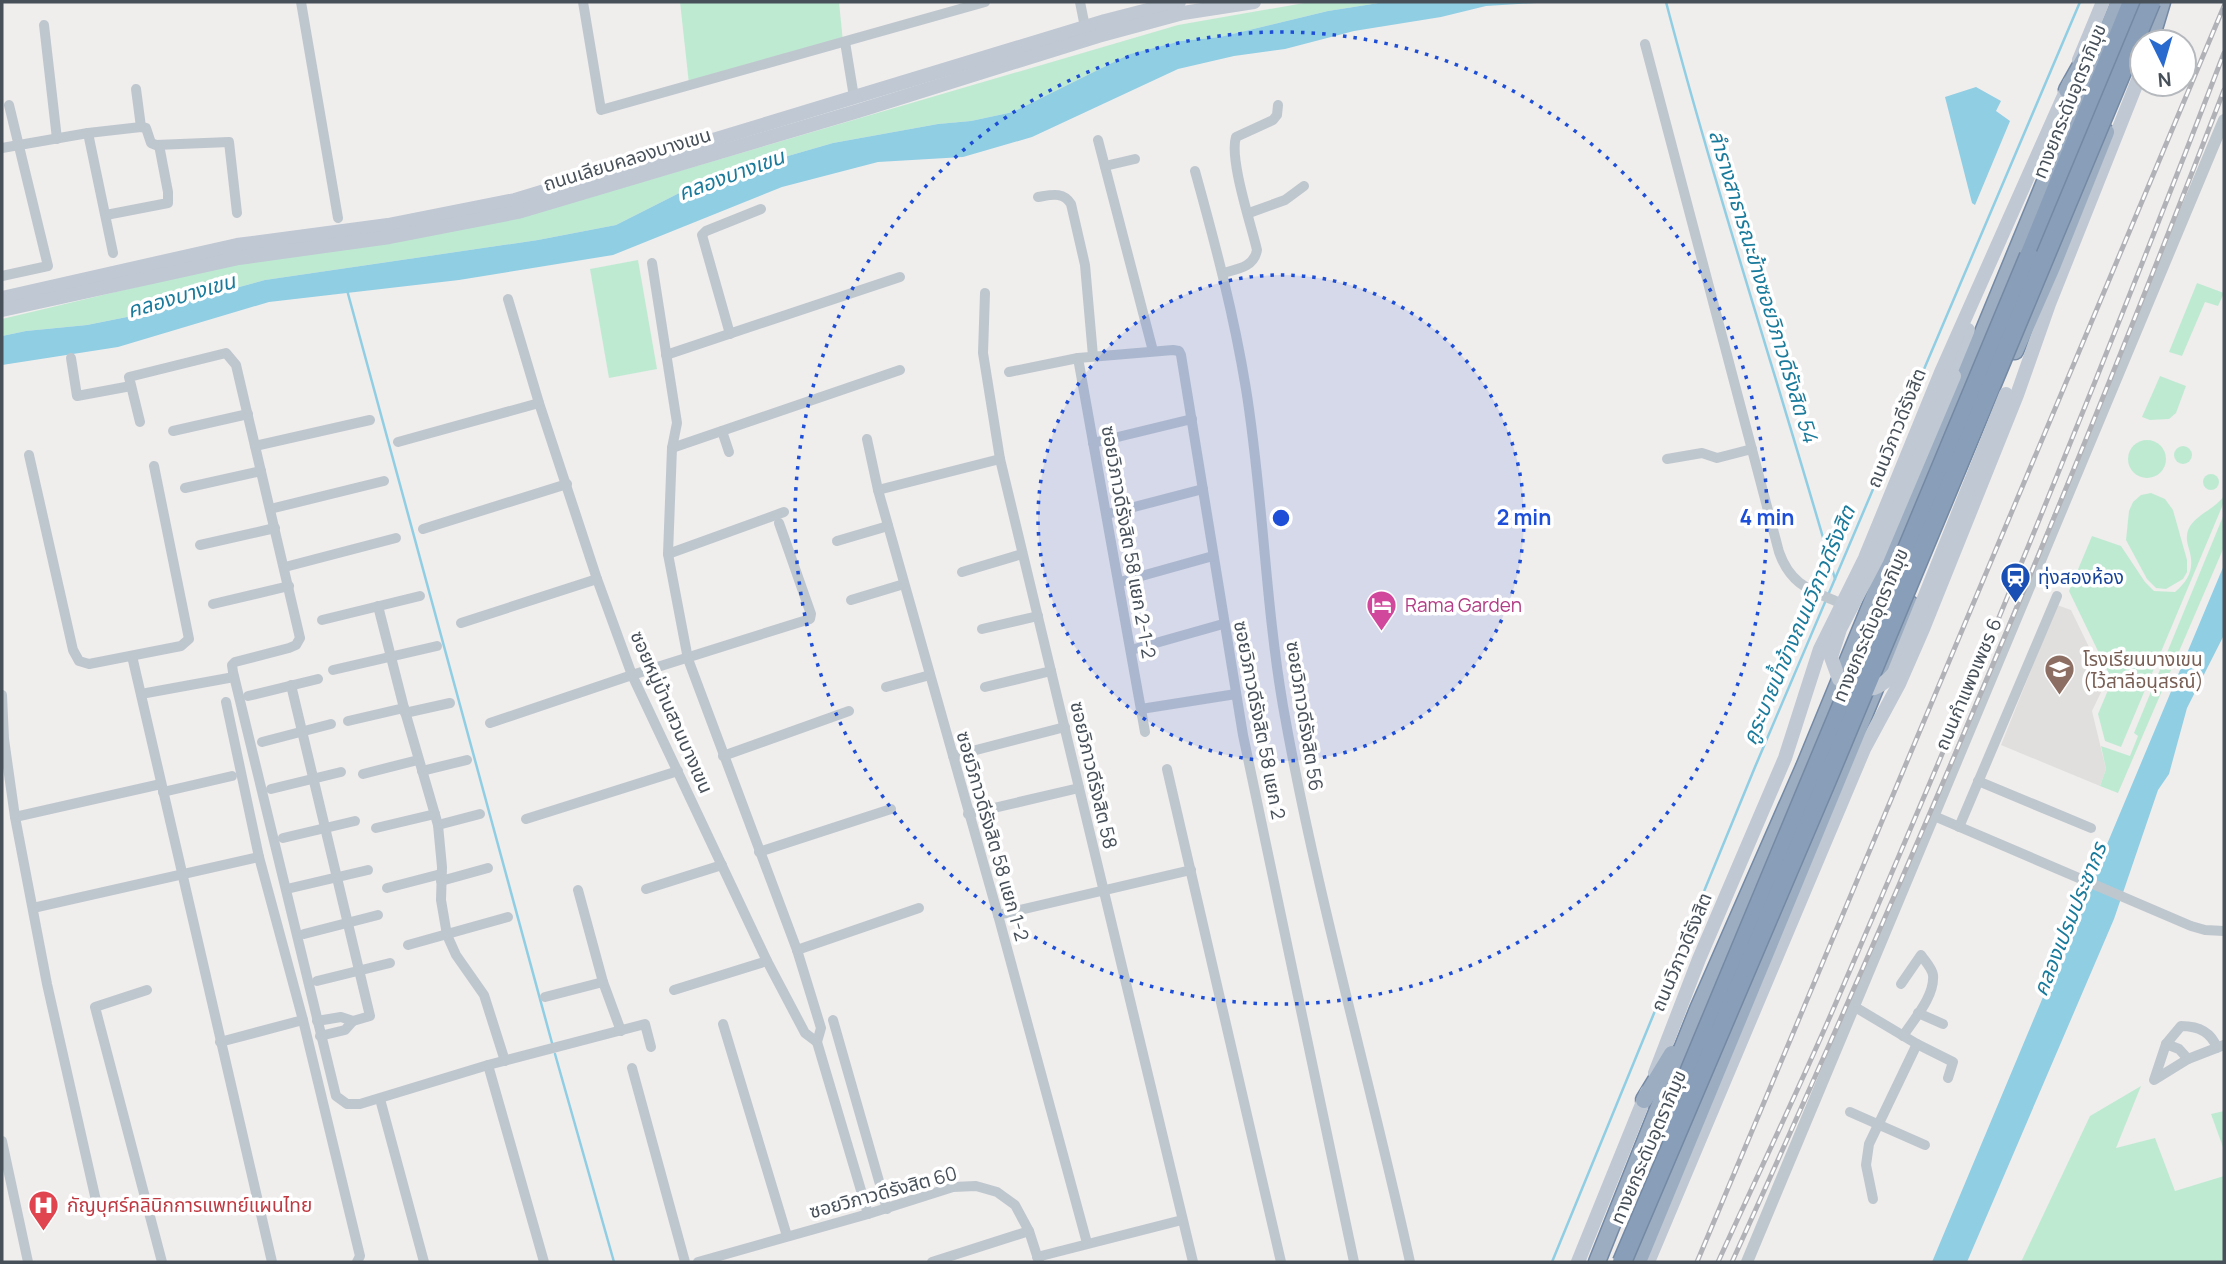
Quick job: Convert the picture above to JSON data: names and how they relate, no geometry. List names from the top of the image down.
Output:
{
  "streets": {
    "highway": ["ทางยกระดับอุตราภิมุข", "ถนนวิภาวดีรังสิต"],
    "main road": ["ถนนเลียบคลองบางเขน"],
    "street": [
      "ซอยวิภาวดีรังสิต 58 แยก 2-1-2",
      "ถนนกำแพงเพชร 6",
      "ซอยหมู่บ้านสวนบางเขน",
      "ซอยวิภาวดีรังสิต 56",
      "ซอยวิภาวดีรังสิต 58 แยก 2",
      "ซอยวิภาวดีรังสิต 58",
      "ซอยวิภาวดีรังสิต 58 แยก 1-2",
      "ซอยวิภาวดีรังสิต 60"
    ]
  },
  "crossings": [
    ["ซอยวิภาวดีรังสิต 58 แยก 2-1-2", "ซอยวิภาวดีรังสิต 58 แยก 2"],
    ["ซอยหมู่บ้านสวนบางเขน", "ซอยวิภาวดีรังสิต 60"]
  ],
  "water": [
    "คลองบางเขน",
    "ลำรางสาธารณะข้างซอยวิภาวดีรังสิต 54",
    "คูระบายน้ำข้างถนนวิภาวดีรังสิต",
    "คลองเปรมประชากร"
  ],
  "places": {
    "station": ["ทุ่งสองห้อง"],
    "hotel": ["Rama Garden"],
    "school or university": ["โรงเรียนบางเขน (ไว้สาลีอนุสรณ์)"],
    "hospital": ["กัญบุศร์คลินิกการแพทย์แผนไทย"]
  },
  "north": "bottom",
  "rings": ["2 min", "4 min"]
}
